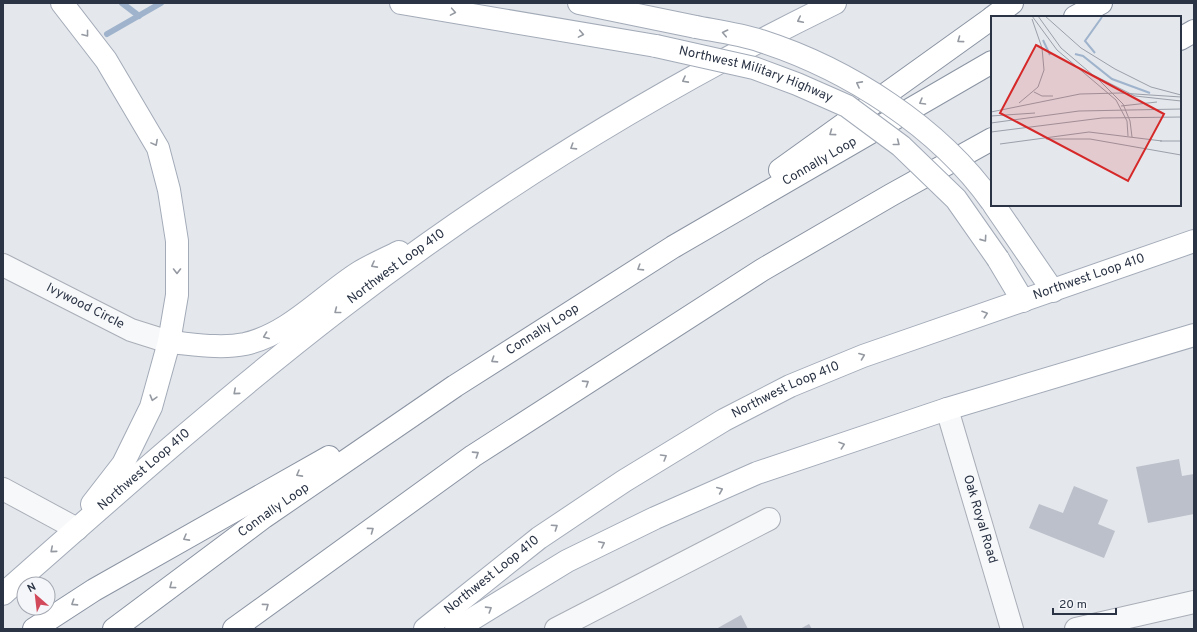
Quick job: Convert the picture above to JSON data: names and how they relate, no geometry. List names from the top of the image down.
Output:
{
  "streets": {
    "main road": ["Northwest Military Highway", "Connally Loop", "Northwest Loop 410"],
    "street": ["Ivywood Circle", "Oak Royal Road"]
  },
  "crossings": [
    ["Northwest Military Highway", "Northwest Loop 410"],
    ["Northwest Loop 410", "Oak Royal Road"]
  ],
  "scale_bar": "20 m",
  "north": "top left"
}
